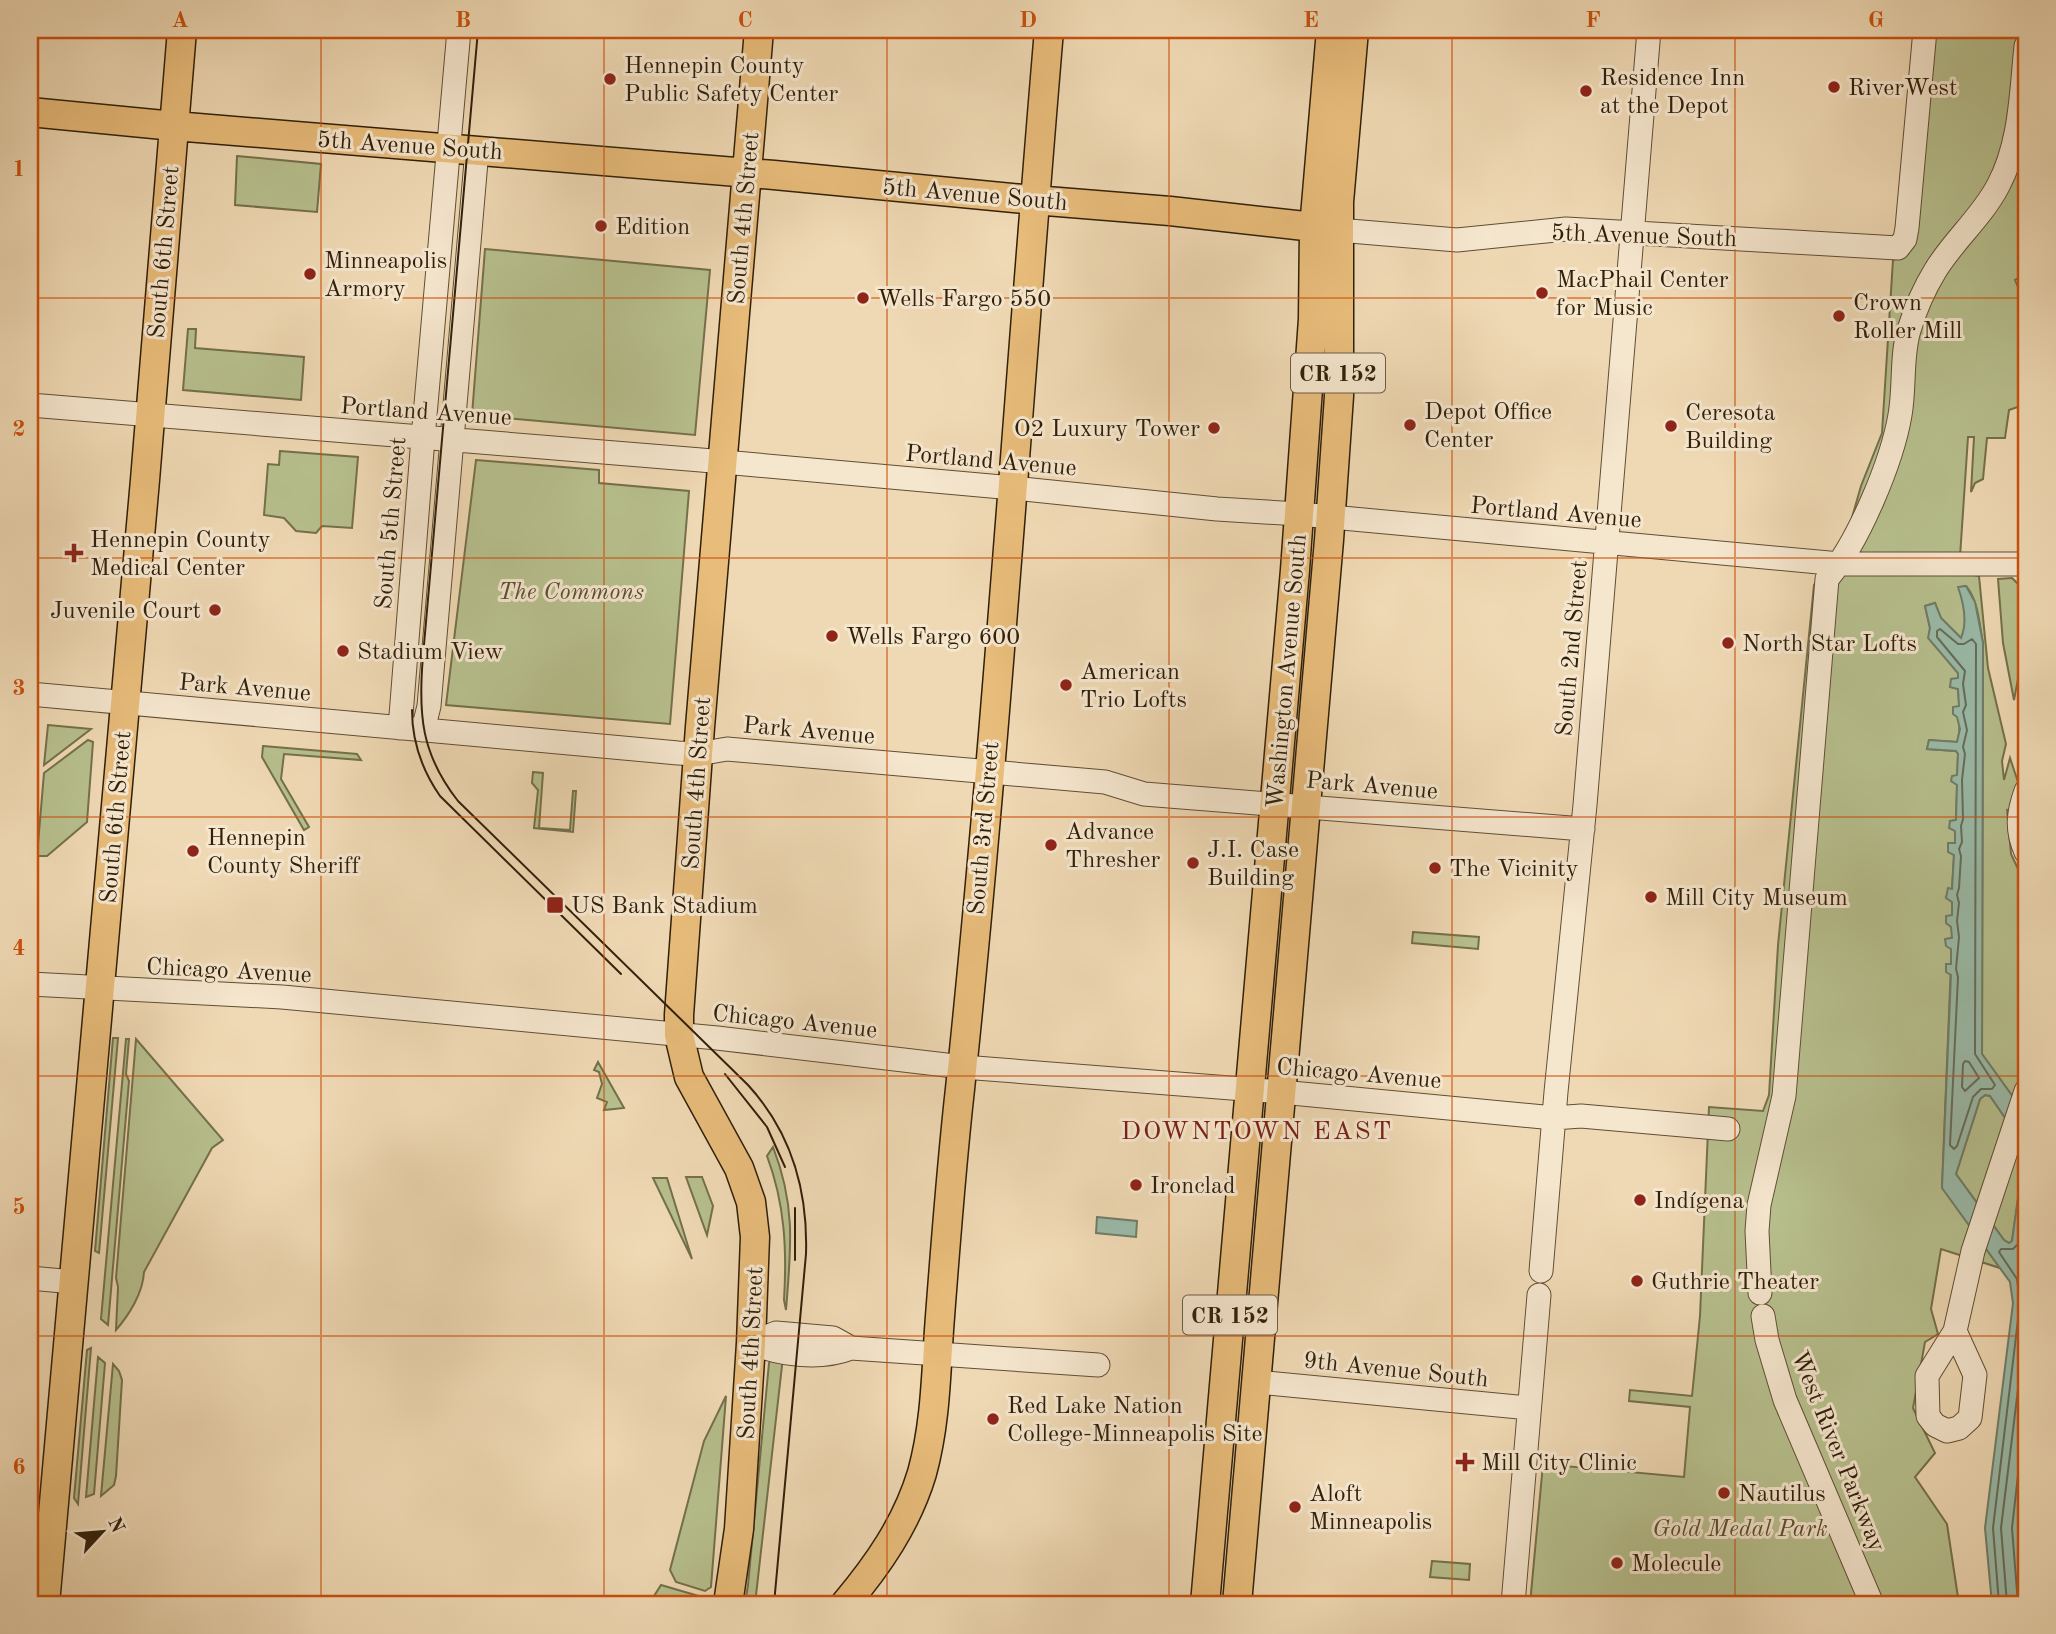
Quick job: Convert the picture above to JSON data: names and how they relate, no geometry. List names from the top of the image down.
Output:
{
  "streets": {
    "main road": [
      "5th Avenue South",
      "South 4th Street",
      "South 6th Street",
      "CR 152",
      "Washington Avenue South",
      "South 3rd Street"
    ],
    "street": [
      "Portland Avenue",
      "South 5th Street",
      "South 2nd Street",
      "Park Avenue",
      "Chicago Avenue",
      "9th Avenue South",
      "West River Parkway"
    ]
  },
  "crossings": [
    ["5th Avenue South", "South 4th Street"],
    ["5th Avenue South", "South 6th Street"],
    ["5th Avenue South", "South 5th Street"],
    ["5th Avenue South", "South 2nd Street"],
    ["5th Avenue South", "Washington Avenue South"],
    ["5th Avenue South", "South 3rd Street"],
    ["South 4th Street", "Portland Avenue"],
    ["South 4th Street", "Park Avenue"],
    ["South 4th Street", "Chicago Avenue"],
    ["South 6th Street", "Portland Avenue"],
    ["South 6th Street", "Park Avenue"],
    ["South 6th Street", "Chicago Avenue"],
    ["Portland Avenue", "South 5th Street"],
    ["Portland Avenue", "South 2nd Street"],
    ["Portland Avenue", "Washington Avenue South"],
    ["Portland Avenue", "South 3rd Street"],
    ["Portland Avenue", "West River Parkway"],
    ["South 5th Street", "Park Avenue"],
    ["South 2nd Street", "Park Avenue"],
    ["South 2nd Street", "Chicago Avenue"],
    ["Washington Avenue South", "Park Avenue"],
    ["Washington Avenue South", "Chicago Avenue"],
    ["Washington Avenue South", "9th Avenue South"],
    ["Park Avenue", "South 3rd Street"],
    ["South 3rd Street", "Chicago Avenue"]
  ],
  "districts": ["DOWNTOWN EAST"],
  "parks": ["The Commons", "Gold Medal Park"],
  "places": {
    "other": [
      "Hennepin County Public Safety Center",
      "RiverWest",
      "Residence Inn at the Depot",
      "Edition",
      "Minneapolis Armory",
      "MacPhail Center for Music",
      "Wells Fargo 550",
      "Crown Roller Mill",
      "Depot Office Center",
      "Ceresota Building",
      "O2 Luxury Tower",
      "Juvenile Court",
      "Wells Fargo 600",
      "North Star Lofts",
      "Stadium View",
      "American Trio Lofts",
      "Advance Thresher",
      "Hennepin County Sheriff",
      "J.I. Case Building",
      "The Vicinity",
      "Mill City Museum",
      "Ironclad",
      "Indígena",
      "Guthrie Theater",
      "Red Lake Nation College-Minneapolis Site",
      "Nautilus",
      "Aloft Minneapolis",
      "Molecule"
    ],
    "health": ["Hennepin County Medical Center", "Mill City Clinic"],
    "transit": ["US Bank Stadium"]
  },
  "north": "top right",
  "grid": {
    "columns": [
      "A",
      "B",
      "C",
      "D",
      "E",
      "F",
      "G"
    ],
    "rows": [
      "1",
      "2",
      "3",
      "4",
      "5",
      "6"
    ]
  }
}
